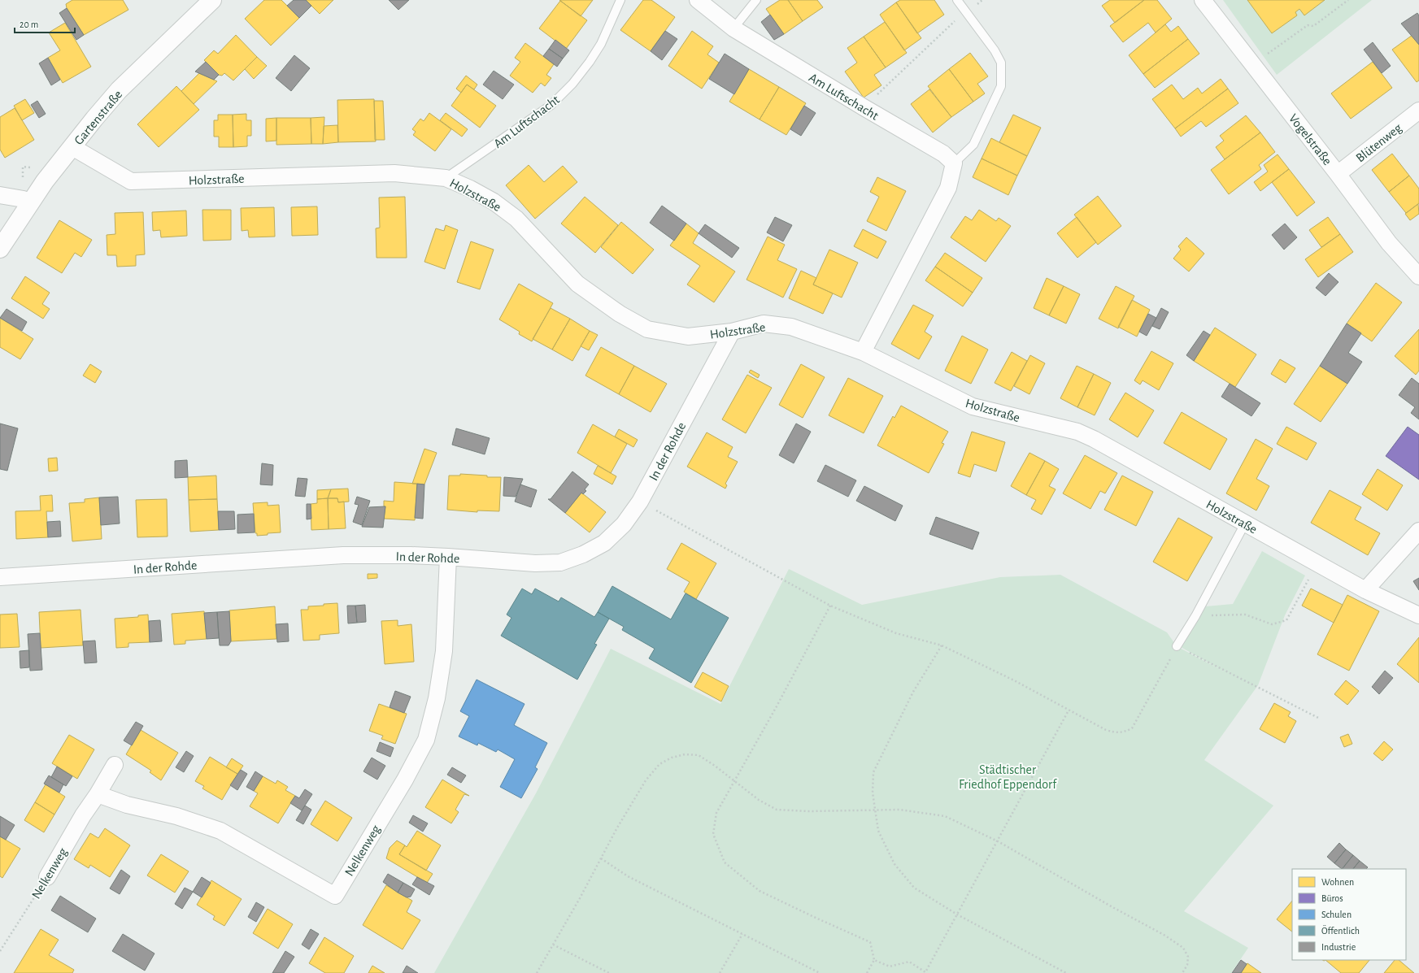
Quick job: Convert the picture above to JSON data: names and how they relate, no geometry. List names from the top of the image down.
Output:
{
  "streets": {
    "street": [
      "Am Luftschacht",
      "Gartenstraße",
      "Vogelstraße",
      "Blütenweg",
      "Holzstraße",
      "In der Rohde",
      "Nelkenweg"
    ]
  },
  "crossings": [
    ["Am Luftschacht", "Holzstraße"],
    ["Gartenstraße", "Holzstraße"],
    ["Vogelstraße", "Blütenweg"],
    ["Holzstraße", "In der Rohde"],
    ["In der Rohde", "Nelkenweg"]
  ],
  "parks": ["Städtischer Friedhof Eppendorf"],
  "legend": [
    "Wohnen",
    "Büros",
    "Schulen",
    "Öffentlich",
    "Industrie"
  ],
  "scale_bar": "20 m"
}
